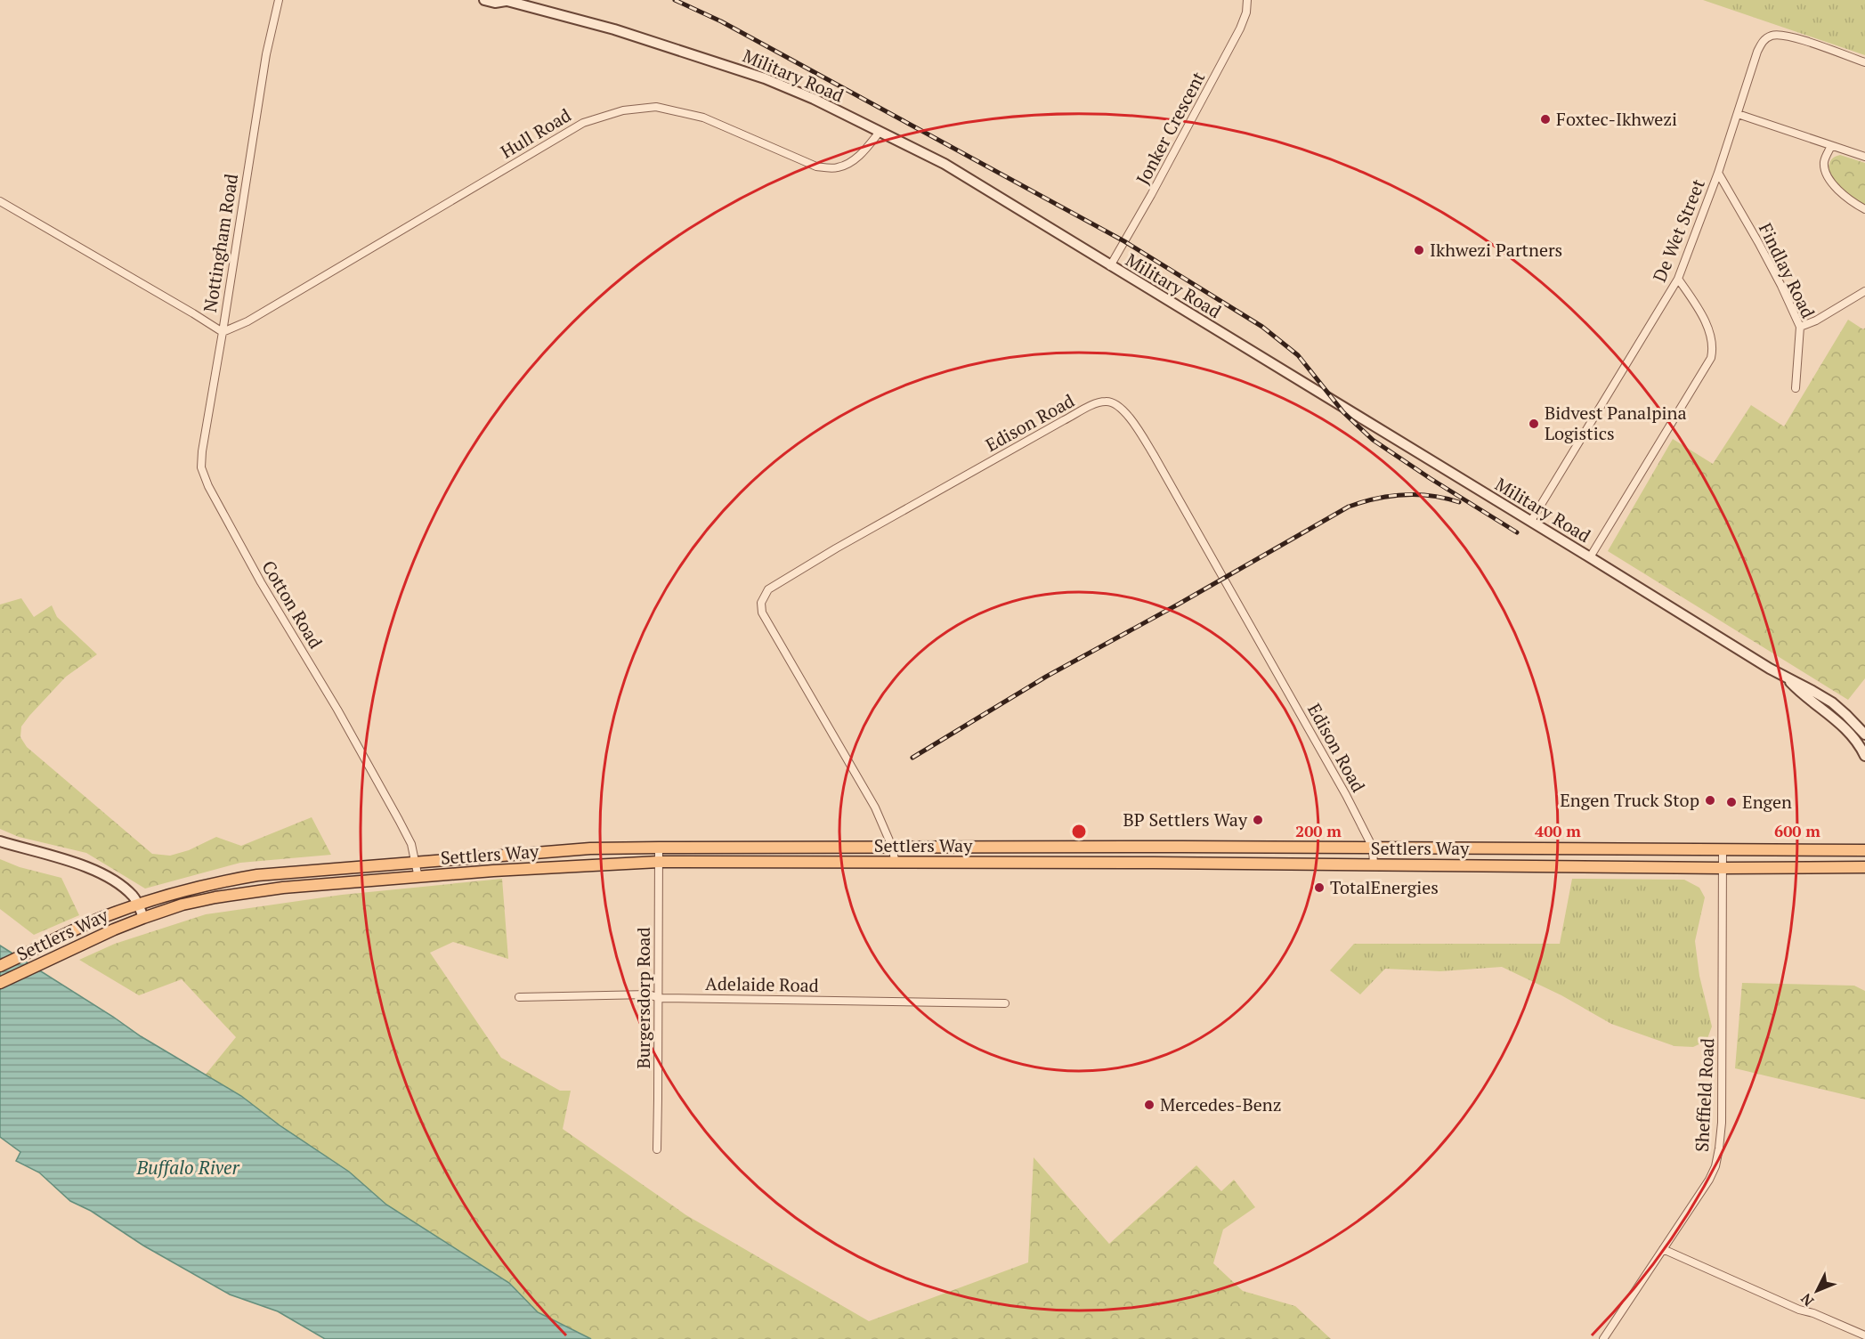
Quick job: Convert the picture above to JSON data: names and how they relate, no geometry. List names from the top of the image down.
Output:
{
  "streets": {
    "main road": ["Settlers Way"],
    "street": [
      "Military Road",
      "Jonker Crescent",
      "Hull Road",
      "De Wet Street",
      "Nottingham Road",
      "Findlay Road",
      "Edison Road",
      "Cotton Road",
      "Adelaide Road",
      "Burgersdorp Road",
      "Sheffield Road"
    ]
  },
  "crossings": [
    ["Military Road", "Jonker Crescent"],
    ["Military Road", "Hull Road"],
    ["Military Road", "De Wet Street"],
    ["Hull Road", "Nottingham Road"],
    ["Hull Road", "Cotton Road"],
    ["De Wet Street", "Findlay Road"],
    ["Nottingham Road", "Cotton Road"],
    ["Edison Road", "Settlers Way"],
    ["Cotton Road", "Settlers Way"],
    ["Settlers Way", "Burgersdorp Road"],
    ["Settlers Way", "Sheffield Road"],
    ["Adelaide Road", "Burgersdorp Road"]
  ],
  "water": ["Buffalo River"],
  "places": [
    "Foxtec-Ikhwezi",
    "Ikhwezi Partners",
    "Bidvest Panalpina Logistics",
    "Engen Truck Stop",
    "Engen",
    "BP Settlers Way",
    "TotalEnergies",
    "Mercedes-Benz"
  ],
  "north": "bottom left",
  "rings": ["200 m", "400 m", "600 m"]
}
